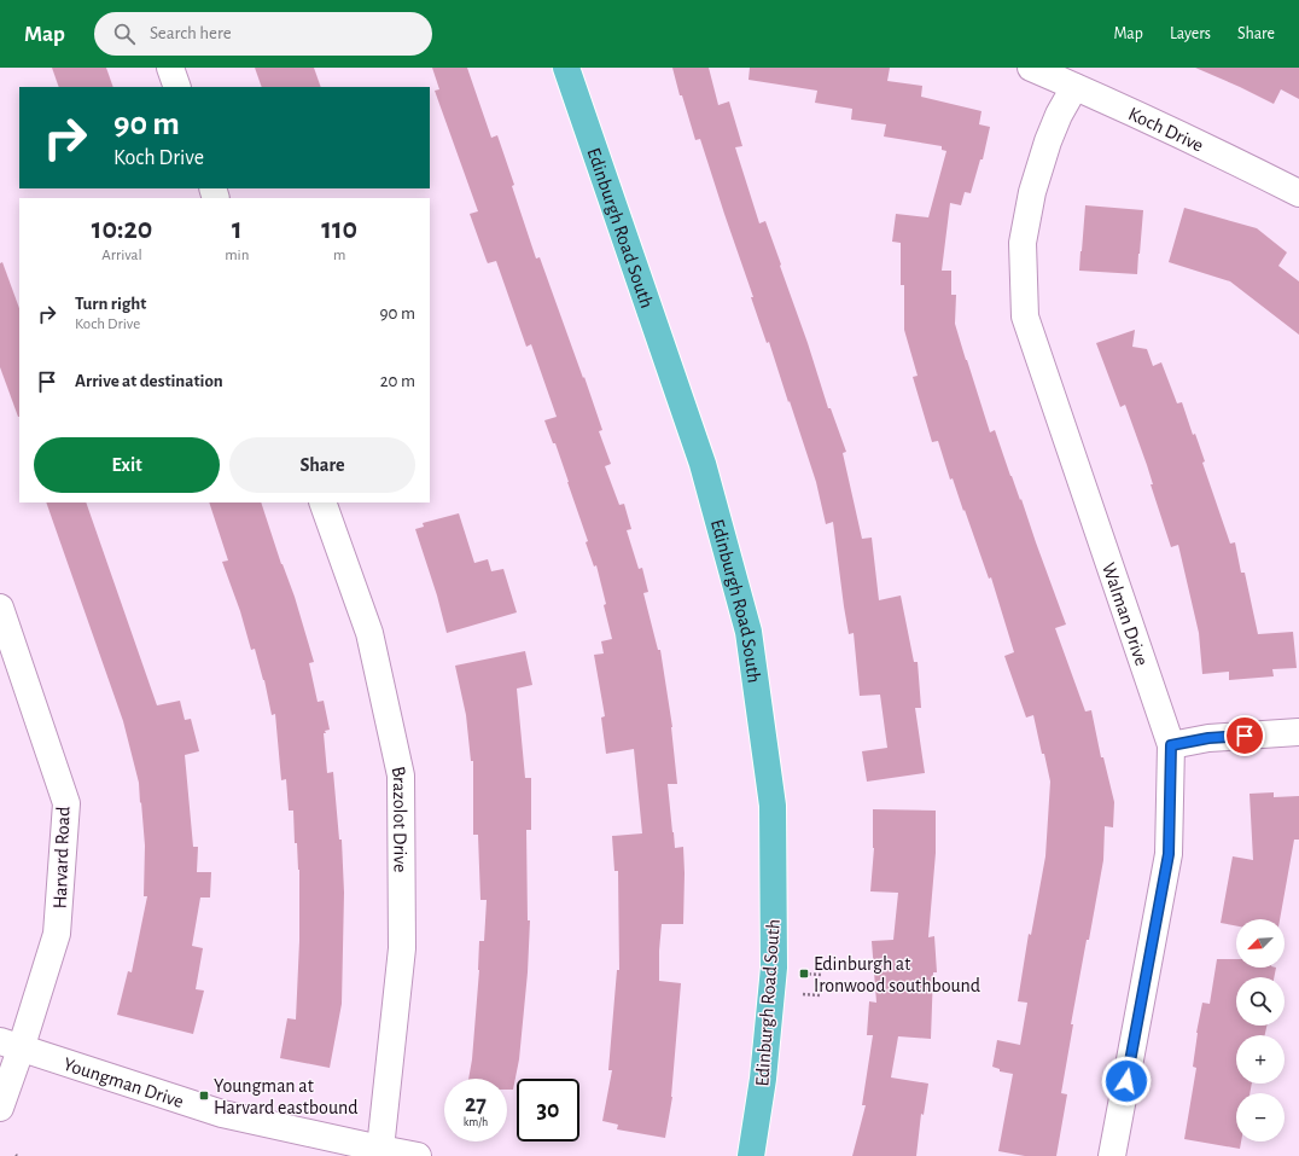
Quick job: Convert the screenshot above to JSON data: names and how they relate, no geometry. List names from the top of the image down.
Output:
{
  "streets": {
    "main road": ["Edinburgh Road South"],
    "street": [
      "Koch Drive",
      "Walman Drive",
      "Brazolot Drive",
      "Harvard Road",
      "Youngman Drive"
    ]
  },
  "crossings": [
    ["Koch Drive", "Walman Drive"],
    ["Brazolot Drive", "Youngman Drive"],
    ["Harvard Road", "Youngman Drive"]
  ],
  "places": {
    "transit": ["Edinburgh at Ironwood southbound", "Youngman at Harvard eastbound"]
  },
  "north": "bottom left",
  "page": {
    "header": "Map",
    "search": "Search here",
    "nav": ["Map", "Layers", "Share"],
    "turn": ["90 m", "Koch Drive"],
    "eta": [
      "10:20",
      "Arrival",
      "1",
      "min",
      "110",
      "m"
    ],
    "list": [
      {
        "name": "Turn right",
        "note": "Koch Drive",
        "value": "90 m"
      },
      {
        "name": "Arrive at destination",
        "value": "20 m"
      }
    ],
    "buttons": ["Exit", "Share"],
    "map_buttons": ["+", "−"],
    "speed": "27 km/h",
    "limit": "30"
  }
}
